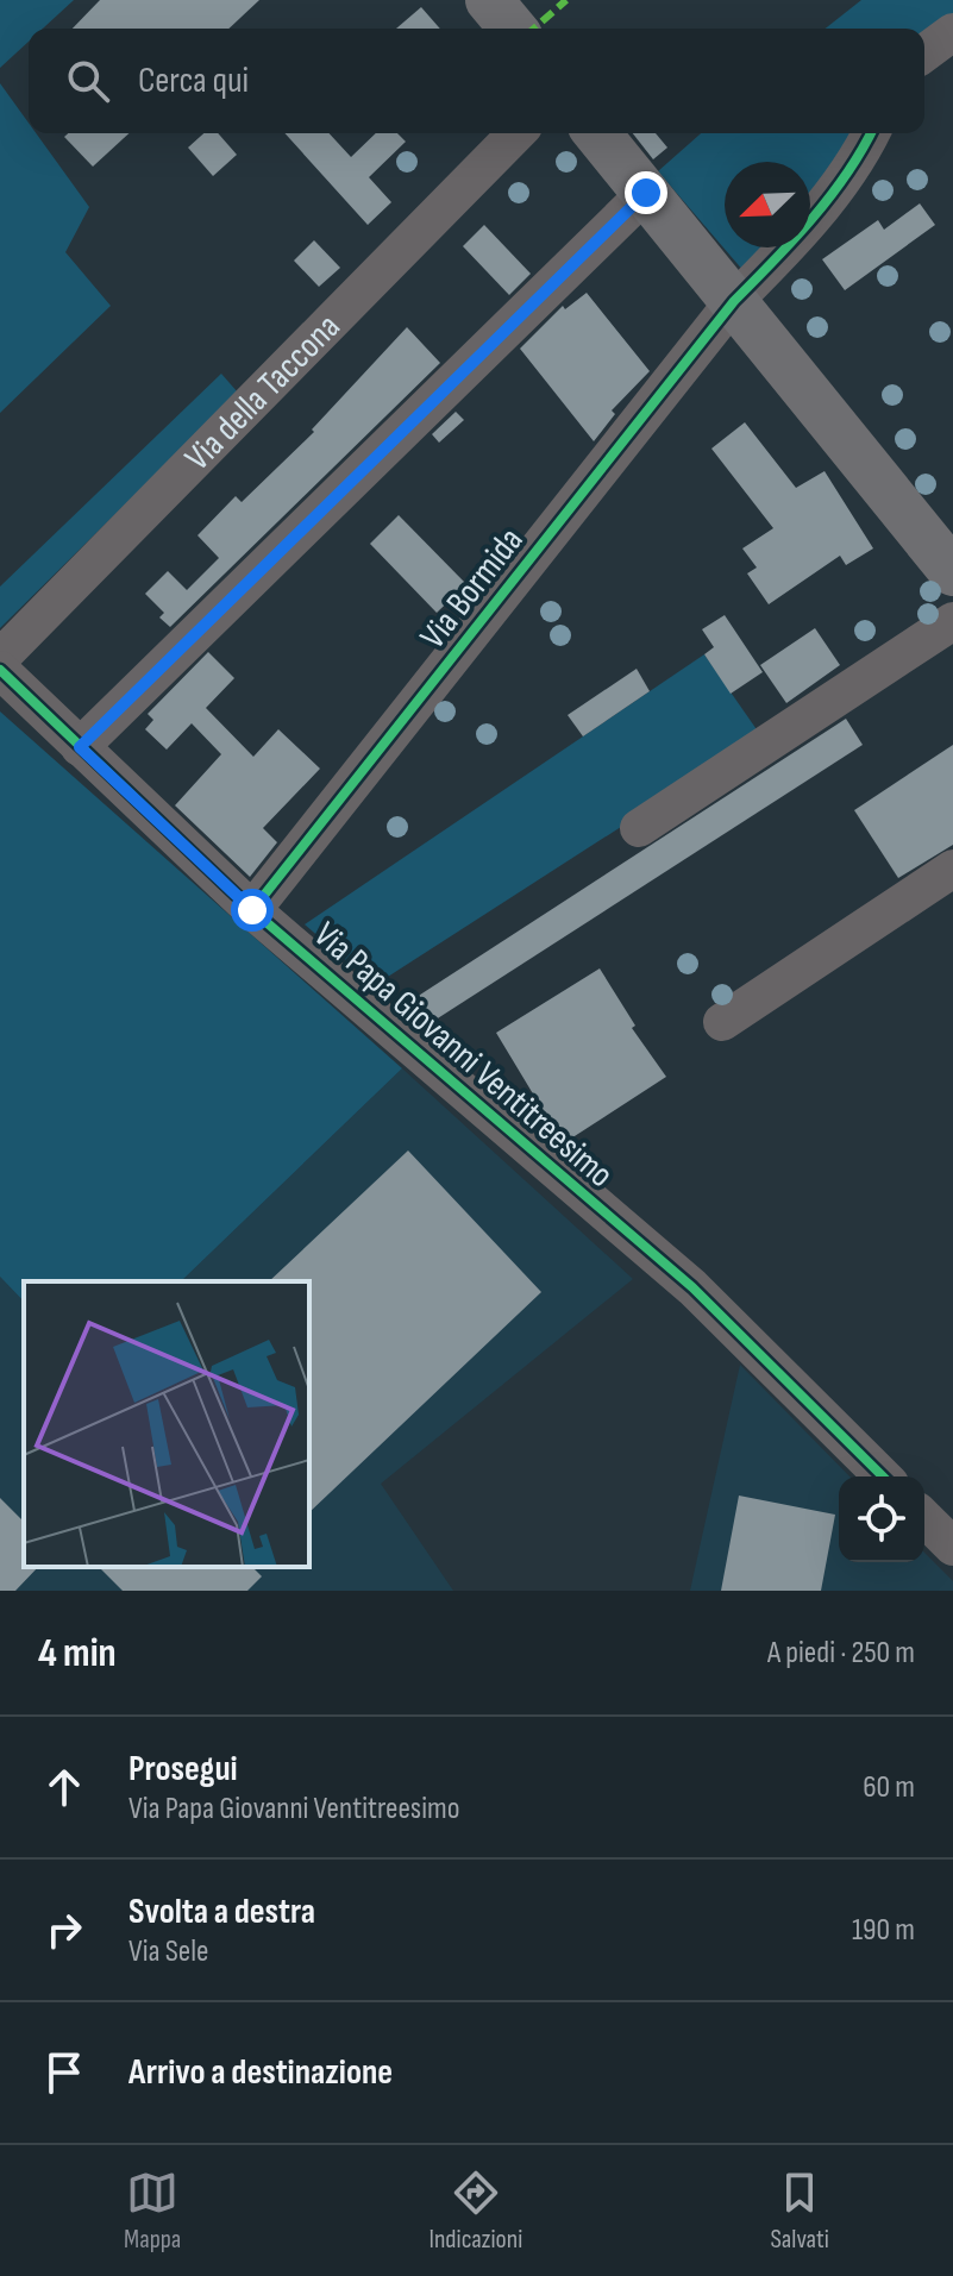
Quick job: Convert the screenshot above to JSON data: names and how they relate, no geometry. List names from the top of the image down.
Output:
{
  "streets": {
    "street": ["Via della Taccona", "Via Bormida", "Via Papa Giovanni Ventitreesimo"]
  },
  "crossings": [
    ["Via Bormida", "Via Papa Giovanni Ventitreesimo"]
  ],
  "north": "bottom left",
  "page": {
    "search": "Cerca qui",
    "heading": ["4 min", "A piedi · 250 m"],
    "list": [
      ["Prosegui", "Via Papa Giovanni Ventitreesimo", "60 m"],
      ["Svolta a destra", "Via Sele", "190 m"],
      "Arrivo a destinazione"
    ],
    "nav": ["Mappa", "Indicazioni", "Salvati"]
  }
}
